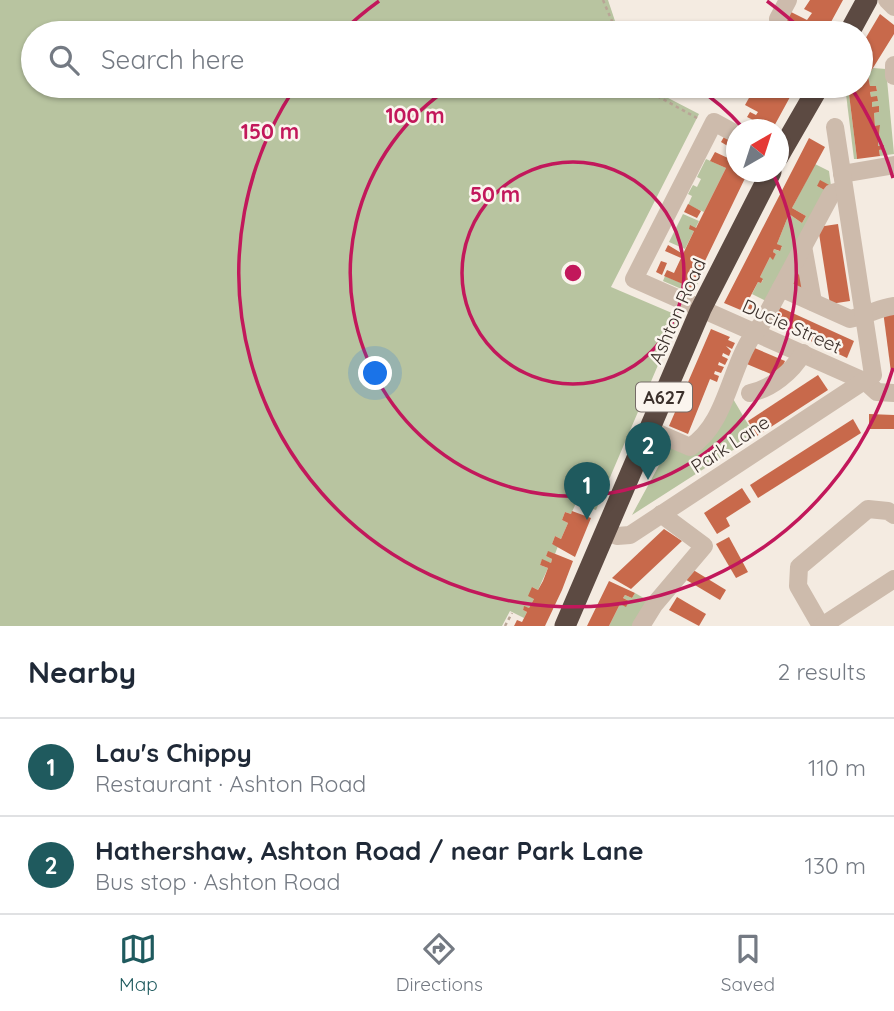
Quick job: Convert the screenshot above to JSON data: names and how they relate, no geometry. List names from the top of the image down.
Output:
{
  "streets": {
    "highway": ["Ashton Road", "A627"],
    "street": ["Ducie Street", "Park Lane"]
  },
  "crossings": [
    ["Ashton Road", "Ducie Street"],
    ["Ashton Road", "Park Lane"],
    ["Ducie Street", "Park Lane"]
  ],
  "north": "top right",
  "page": {
    "search": "Search here",
    "pins": ["2", "1"],
    "heading": ["Nearby", "2 results"],
    "list": [
      {
        "mark": "1",
        "name": "Lau's Chippy",
        "note": "Restaurant · Ashton Road",
        "value": "110 m"
      },
      {
        "mark": "2",
        "name": "Hathershaw, Ashton Road / near Park Lane",
        "note": "Bus stop · Ashton Road",
        "value": "130 m"
      }
    ],
    "nav": ["Map", "Directions", "Saved"]
  },
  "rings": ["100 m", "150 m", "50 m"]
}
